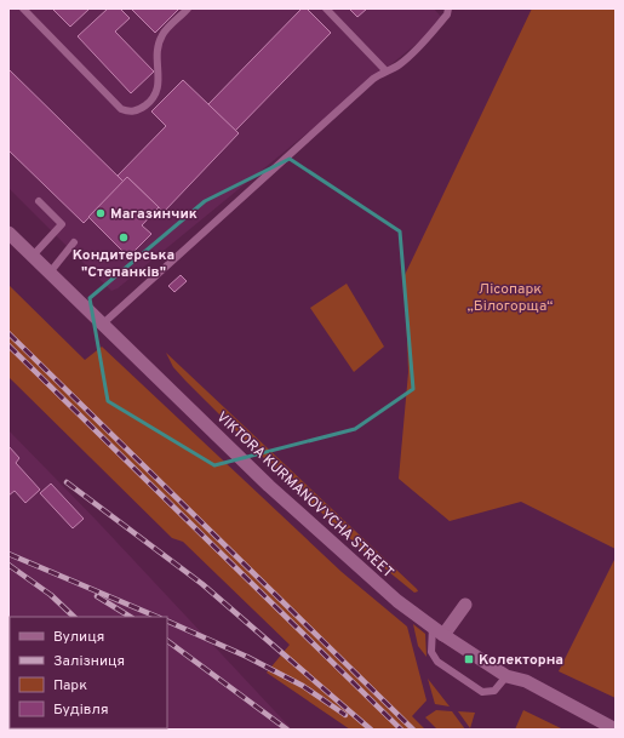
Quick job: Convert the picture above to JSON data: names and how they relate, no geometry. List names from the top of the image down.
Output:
{
  "streets": {
    "street": ["VIKTORA KURMANOVYCHA STREET"]
  },
  "parks": ["Лісопарк „Білогорща“"],
  "places": {
    "other": ["Магазинчик", "Кондитерська \"Степанків\""],
    "transit": ["Колекторна"]
  },
  "legend": [
    "Вулиця",
    "Залізниця",
    "Парк",
    "Будівля"
  ]
}
